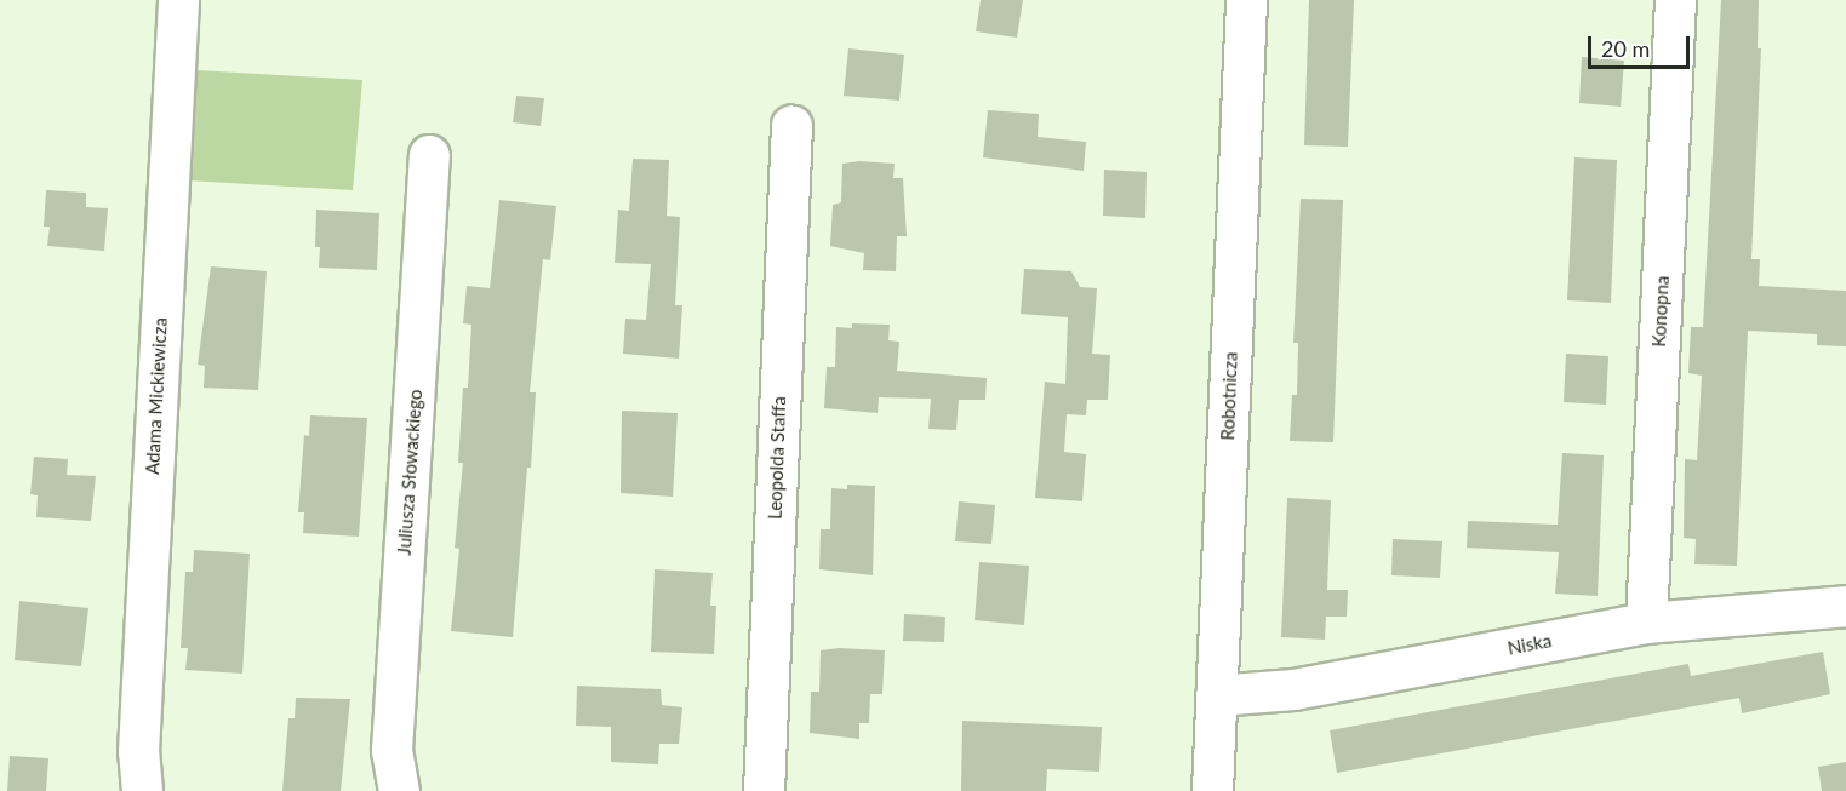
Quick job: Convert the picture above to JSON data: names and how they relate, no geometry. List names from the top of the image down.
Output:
{
  "streets": {
    "street": [
      "Konopna",
      "Adama Mickiewicza",
      "Robotnicza",
      "Leopolda Staffa",
      "Juliusza Słowackiego",
      "Niska"
    ]
  },
  "crossings": [
    ["Konopna", "Niska"],
    ["Robotnicza", "Niska"]
  ],
  "scale_bar": "20 m"
}
